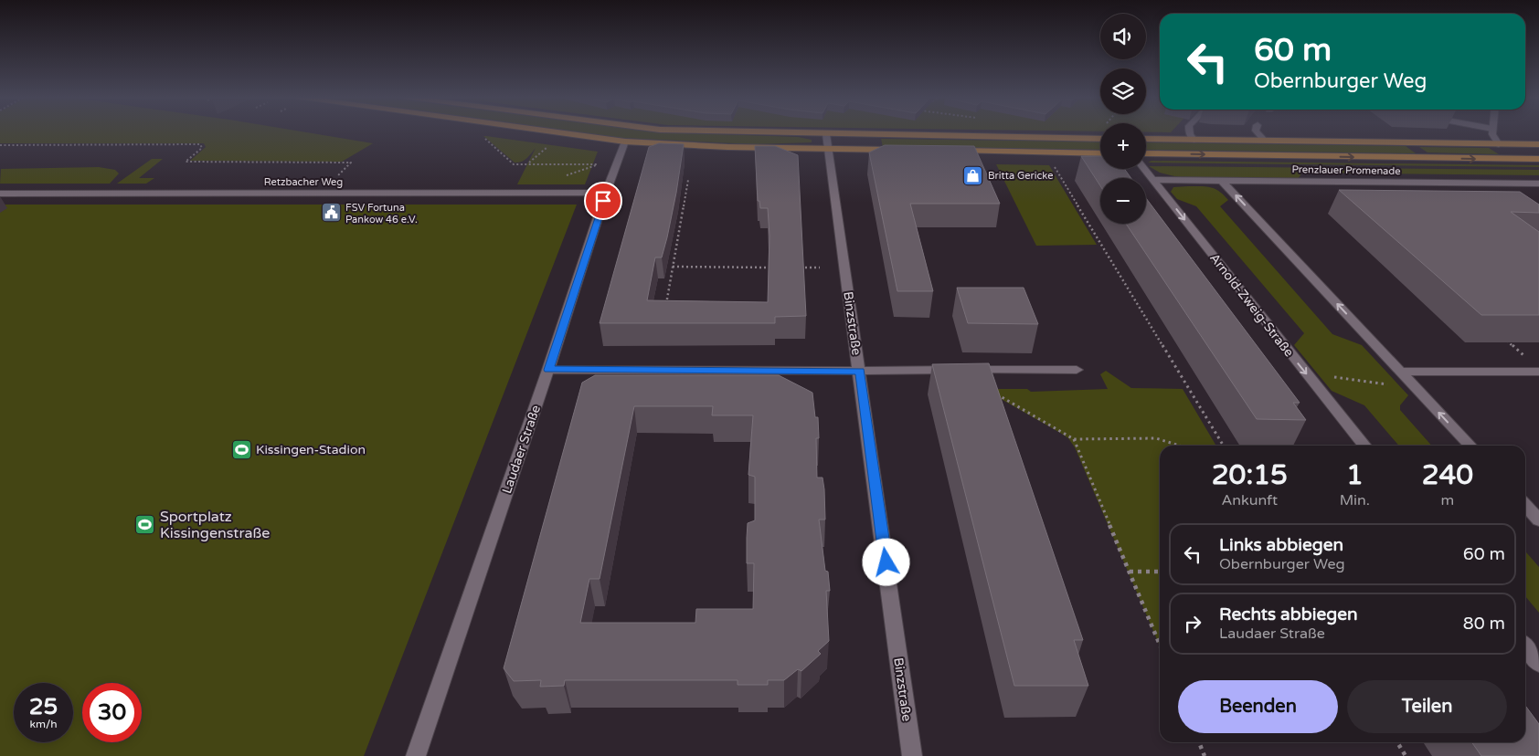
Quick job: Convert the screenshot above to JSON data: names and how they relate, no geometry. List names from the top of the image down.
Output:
{
  "streets": {
    "main road": ["Prenzlauer Promenade"],
    "street": [
      "Retzbacher Weg",
      "Arnold-Zweig-Straße",
      "Binzstraße",
      "Laudaer Straße"
    ]
  },
  "crossings": [
    ["Prenzlauer Promenade", "Arnold-Zweig-Straße"],
    ["Retzbacher Weg", "Laudaer Straße"]
  ],
  "places": {
    "shop": ["Britta Gericke"],
    "public building": ["FSV Fortuna Pankow 46 e.V."],
    "sports": ["Kissingen-Stadion", "Sportplatz Kissingenstraße"]
  },
  "page": {
    "map_buttons": ["+", "−"],
    "turn": ["60 m", "Obernburger Weg"],
    "eta": [
      "20:15",
      "Ankunft",
      "1",
      "Min.",
      "240",
      "m"
    ],
    "list": [
      {
        "name": "Links abbiegen",
        "note": "Obernburger Weg",
        "value": "60 m"
      },
      {
        "name": "Rechts abbiegen",
        "note": "Laudaer Straße",
        "value": "80 m"
      }
    ],
    "buttons": ["Beenden", "Teilen"],
    "speed": "25 km/h",
    "limit": "30"
  }
}
